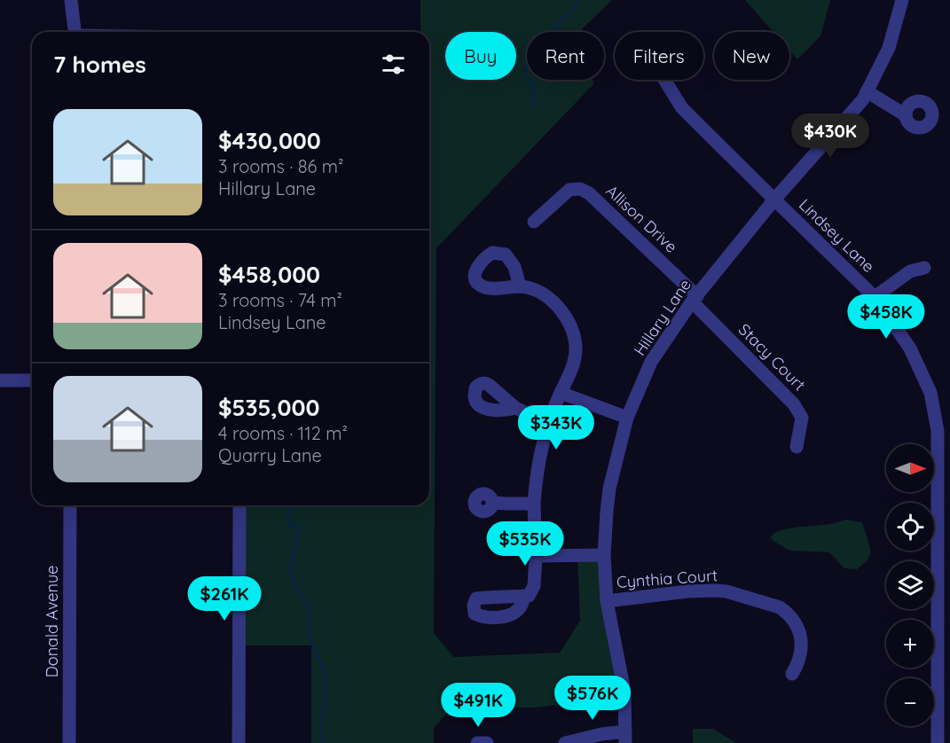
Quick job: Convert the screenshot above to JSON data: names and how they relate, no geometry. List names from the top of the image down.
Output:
{
  "streets": {
    "street": [
      "Allison Drive",
      "Lindsey Lane",
      "Hillary Lane",
      "Stacy Court",
      "Cynthia Court",
      "Donald Avenue"
    ]
  },
  "crossings": [
    ["Allison Drive", "Hillary Lane"],
    ["Allison Drive", "Stacy Court"],
    ["Lindsey Lane", "Hillary Lane"],
    ["Hillary Lane", "Stacy Court"],
    ["Hillary Lane", "Cynthia Court"]
  ],
  "north": "right",
  "page": {
    "chip": [
      "Buy",
      "Rent",
      "Filters",
      "New"
    ],
    "heading": "7 homes",
    "list": [
      {
        "name": "$430,000",
        "note": "3 rooms · 86 m² · Hillary Lane"
      },
      {
        "name": "$458,000",
        "note": "3 rooms · 74 m² · Lindsey Lane"
      },
      {
        "name": "$535,000",
        "note": "4 rooms · 112 m² · Quarry Lane"
      }
    ],
    "price": [
      "$430K",
      "$458K",
      "$343K",
      "$535K",
      "$261K",
      "$576K",
      "$491K"
    ],
    "map_buttons": ["+", "−"]
  }
}
